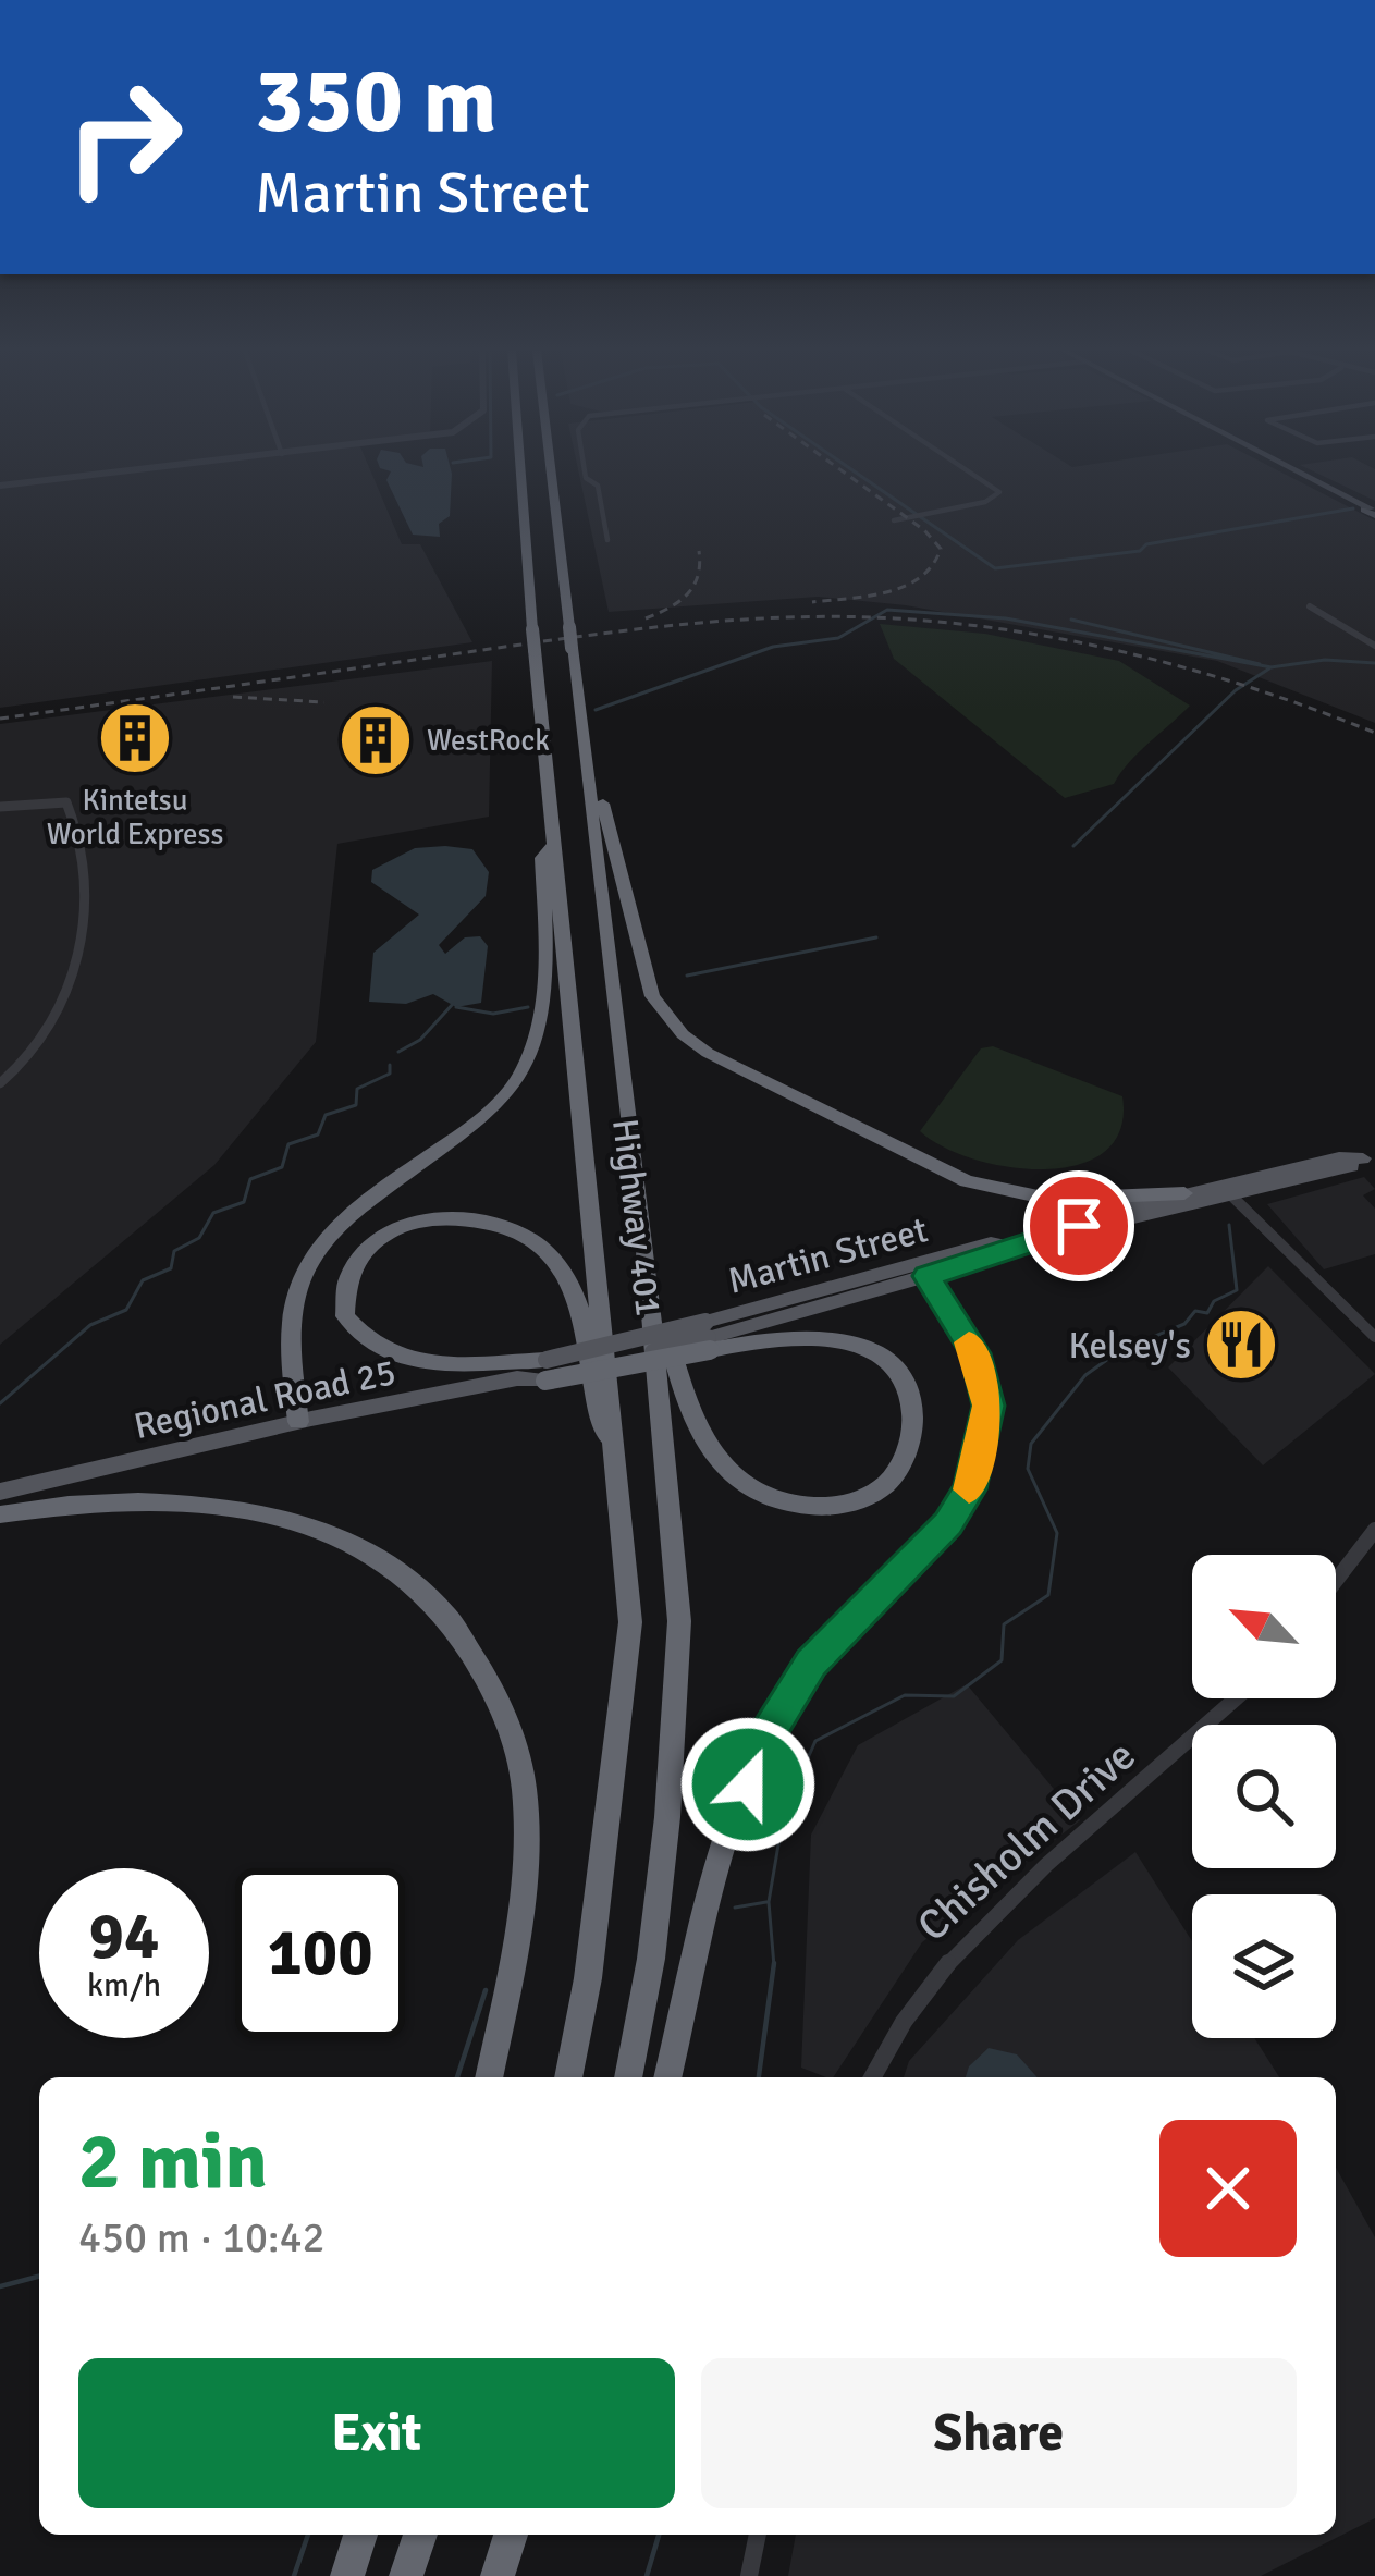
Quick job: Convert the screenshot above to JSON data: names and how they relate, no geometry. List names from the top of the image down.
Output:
{
  "streets": {
    "highway": ["Highway 401"],
    "main road": ["Martin Street", "Regional Road 25"],
    "street": ["Chisholm Drive"]
  },
  "places": {
    "building": ["Kintetsu World Express", "WestRock"],
    "restaurant": ["Kelsey's"]
  },
  "north": "top left",
  "page": {
    "turn": ["350 m", "Martin Street"],
    "speed": "94 km/h",
    "limit": "100",
    "heading": ["2 min", "450 m · 10:42"],
    "buttons": ["Exit", "Share"]
  }
}
